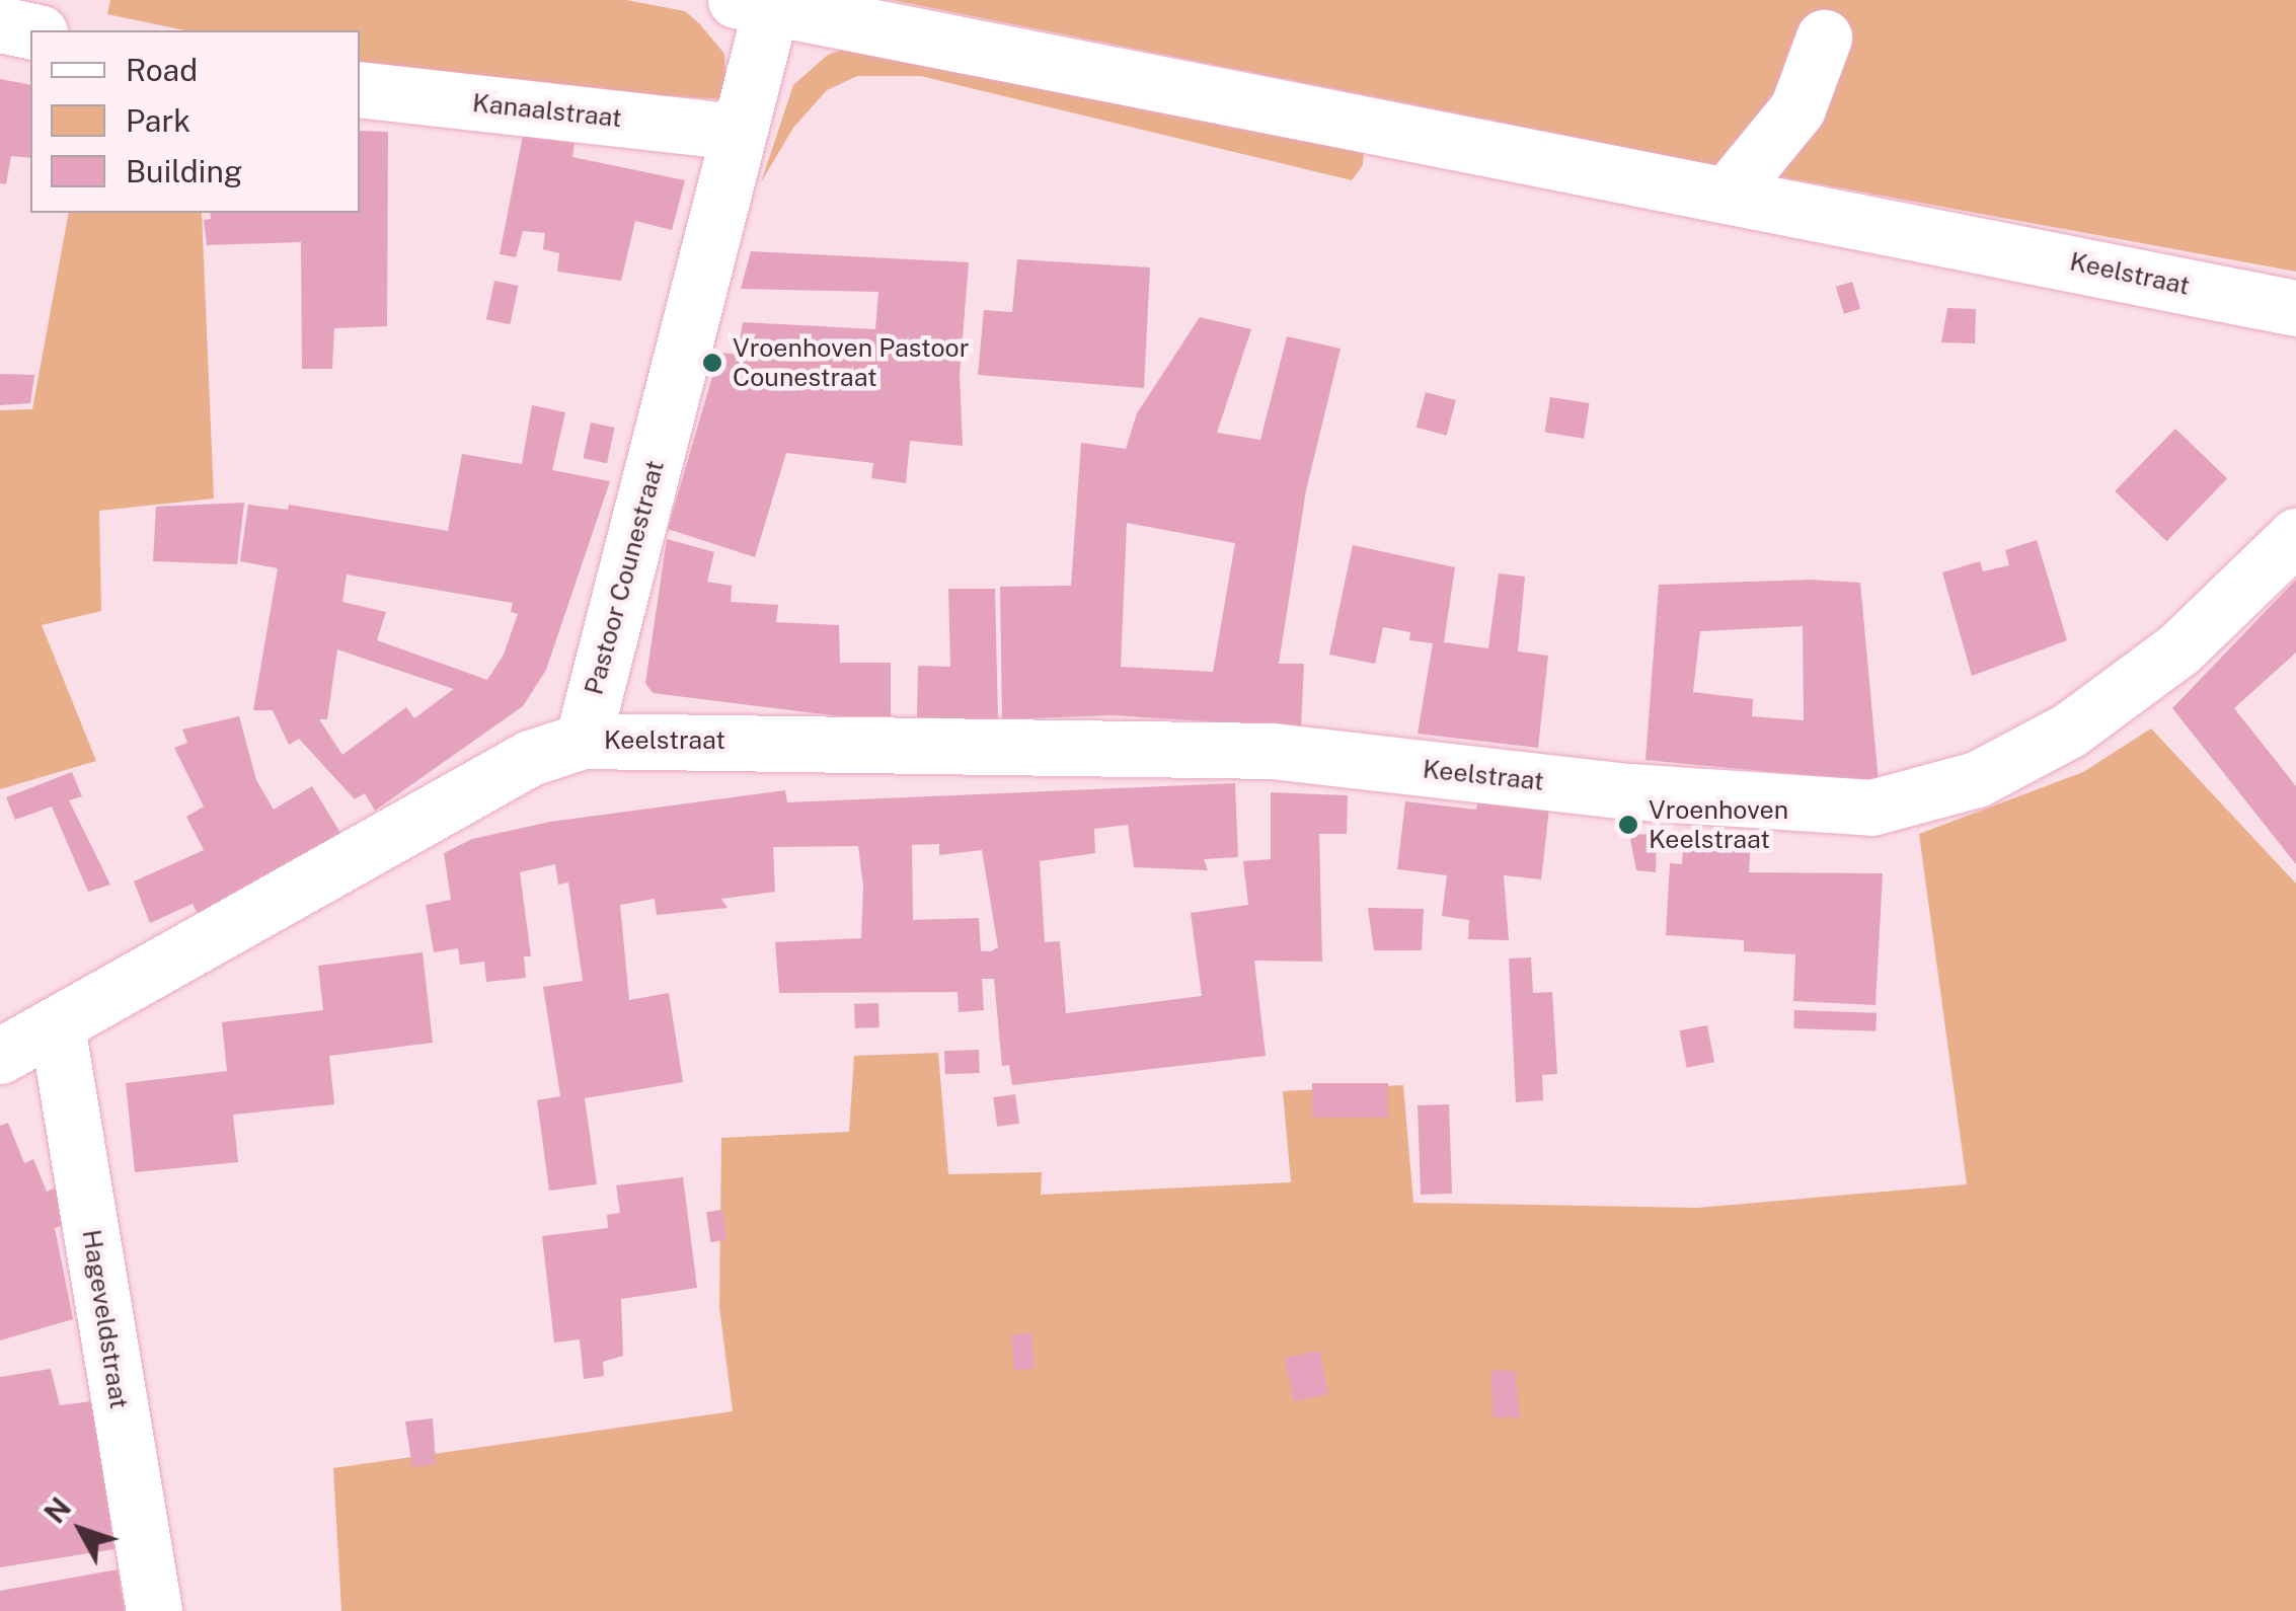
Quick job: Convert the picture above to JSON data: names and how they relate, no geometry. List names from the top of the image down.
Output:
{
  "streets": {
    "street": [
      "Kanaalstraat",
      "Keelstraat",
      "Pastoor Counestraat",
      "Hageveldstraat"
    ]
  },
  "crossings": [
    ["Kanaalstraat", "Pastoor Counestraat"],
    ["Keelstraat", "Pastoor Counestraat"]
  ],
  "places": ["Vroenhoven Pastoor Counestraat", "Vroenhoven Keelstraat"],
  "legend": ["Road", "Park", "Building"],
  "north": "top left"
}
